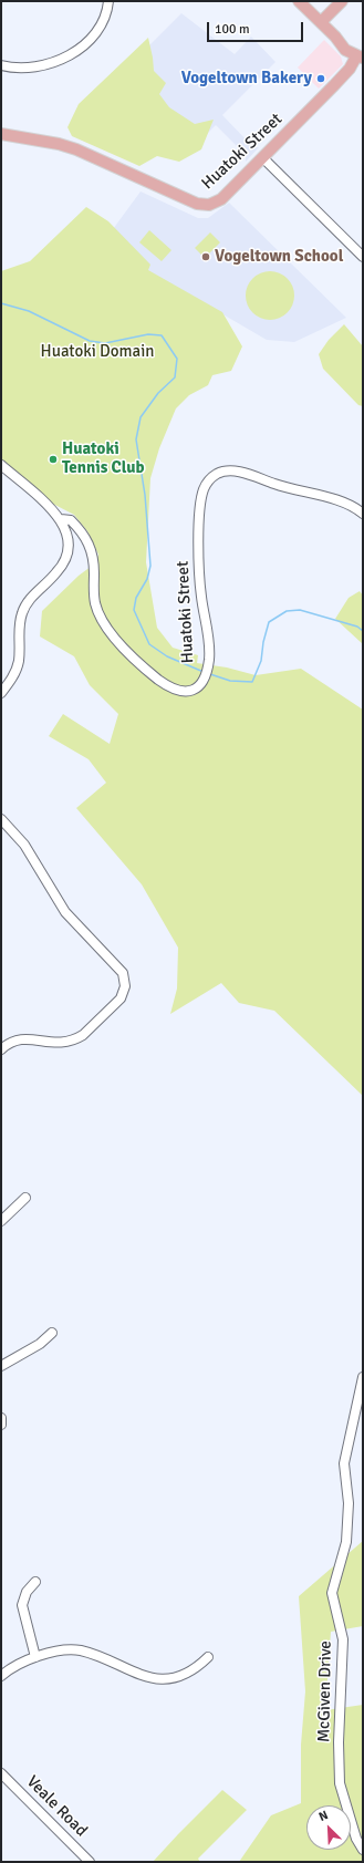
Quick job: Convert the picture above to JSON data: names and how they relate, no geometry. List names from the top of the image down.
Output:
{
  "streets": {
    "main road": ["Huatoki Street"],
    "street": ["McGiven Drive", "Veale Road"]
  },
  "parks": ["Huatoki Domain"],
  "places": ["Vogeltown Bakery", "Vogeltown School", "Huatoki Tennis Club"],
  "scale_bar": "100 m",
  "north": "top left"
}
